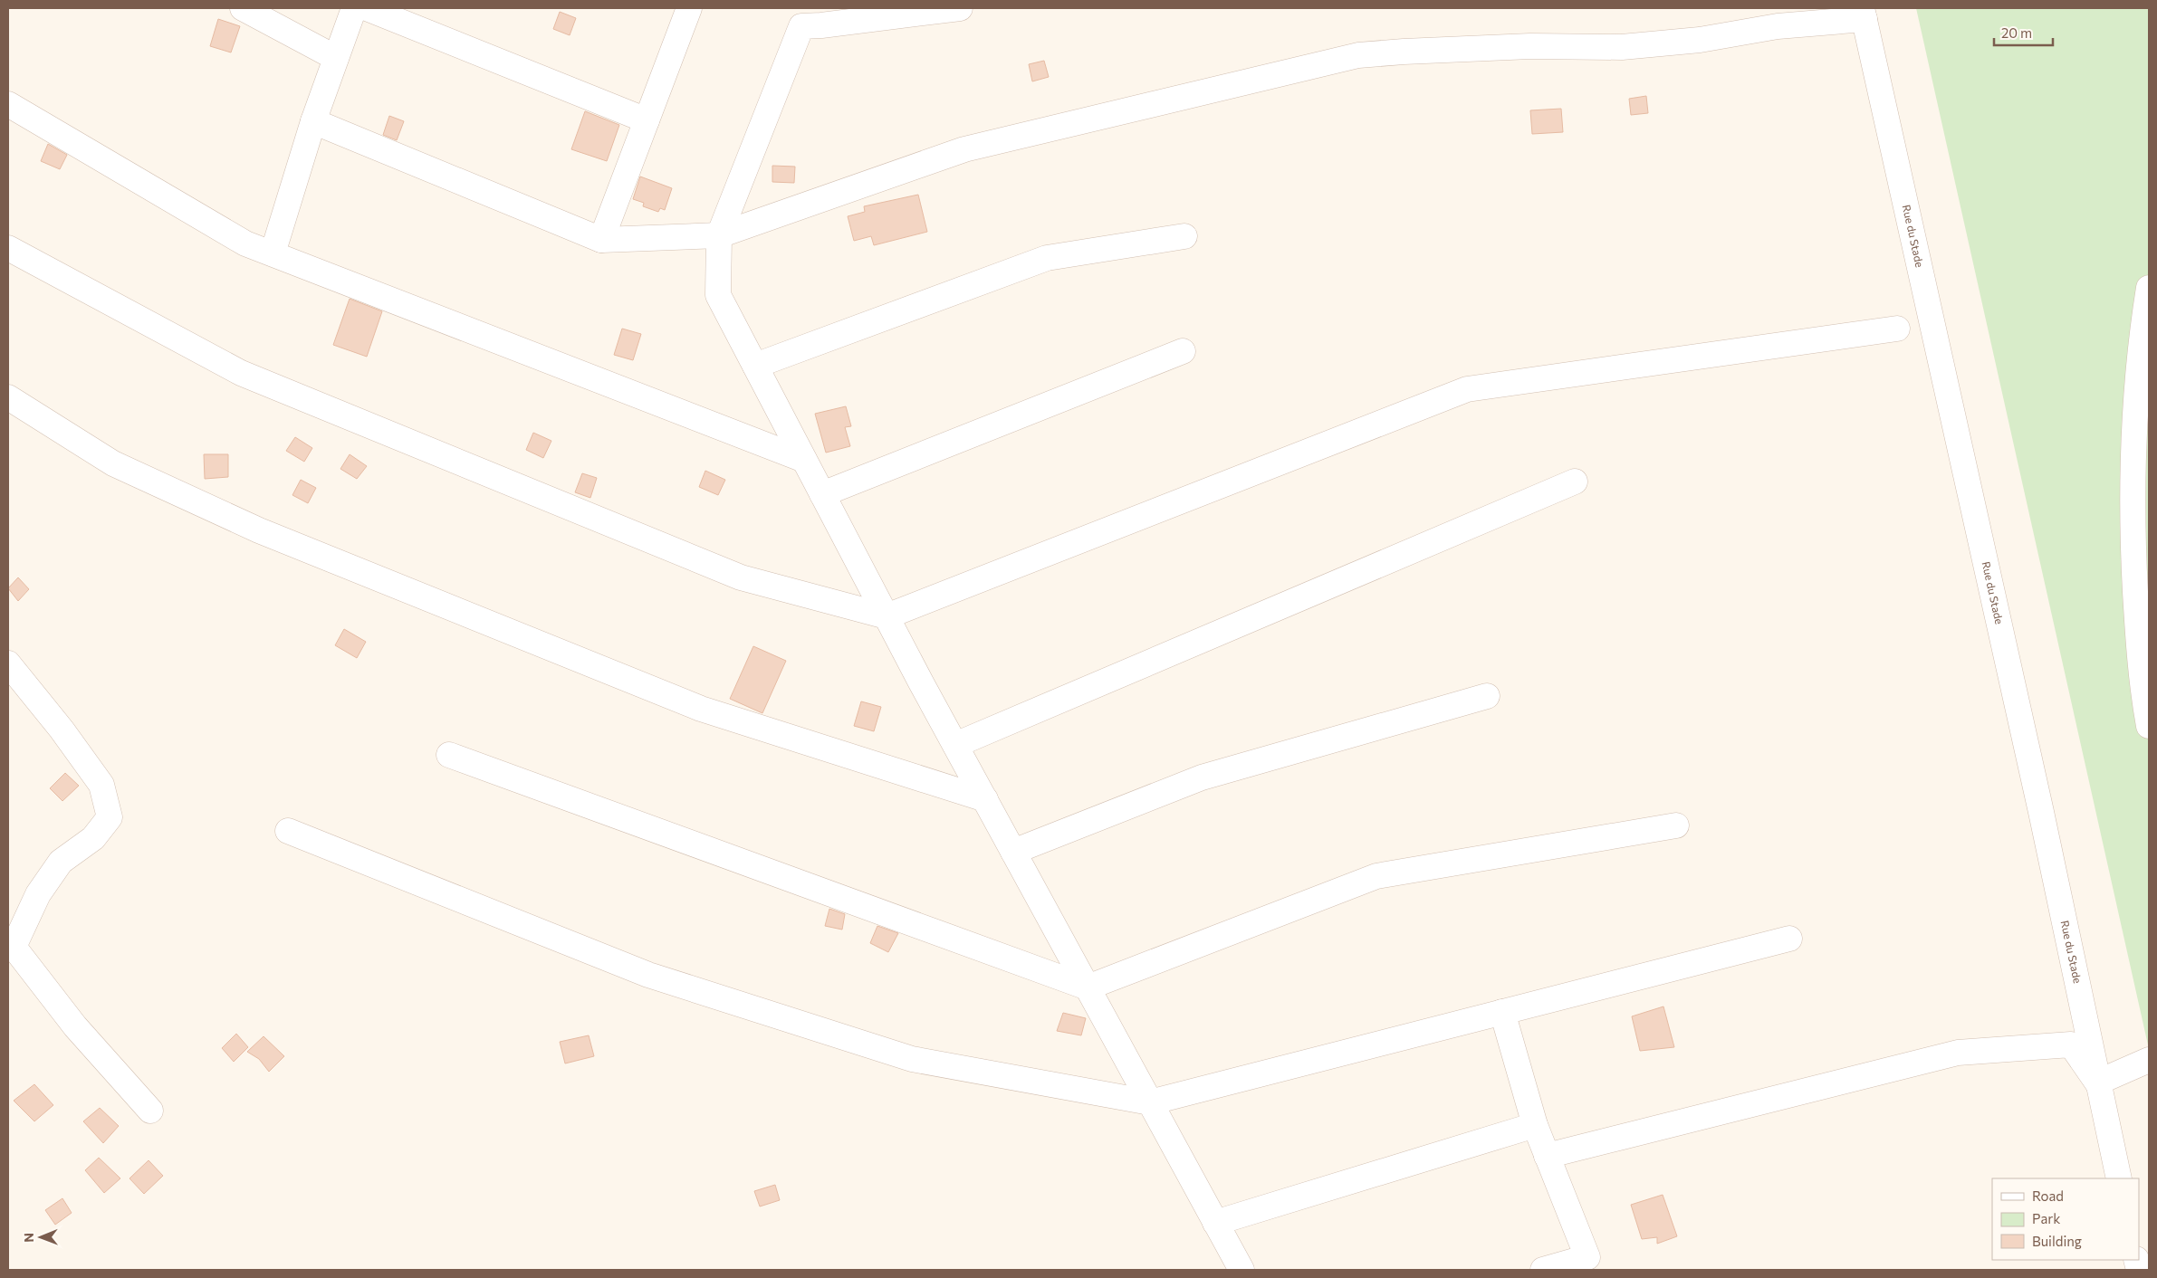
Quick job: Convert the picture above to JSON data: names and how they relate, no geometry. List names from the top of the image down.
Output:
{
  "streets": {
    "street": ["Rue du Stade"]
  },
  "legend": ["Road", "Park", "Building"],
  "scale_bar": "20 m",
  "north": "left"
}
